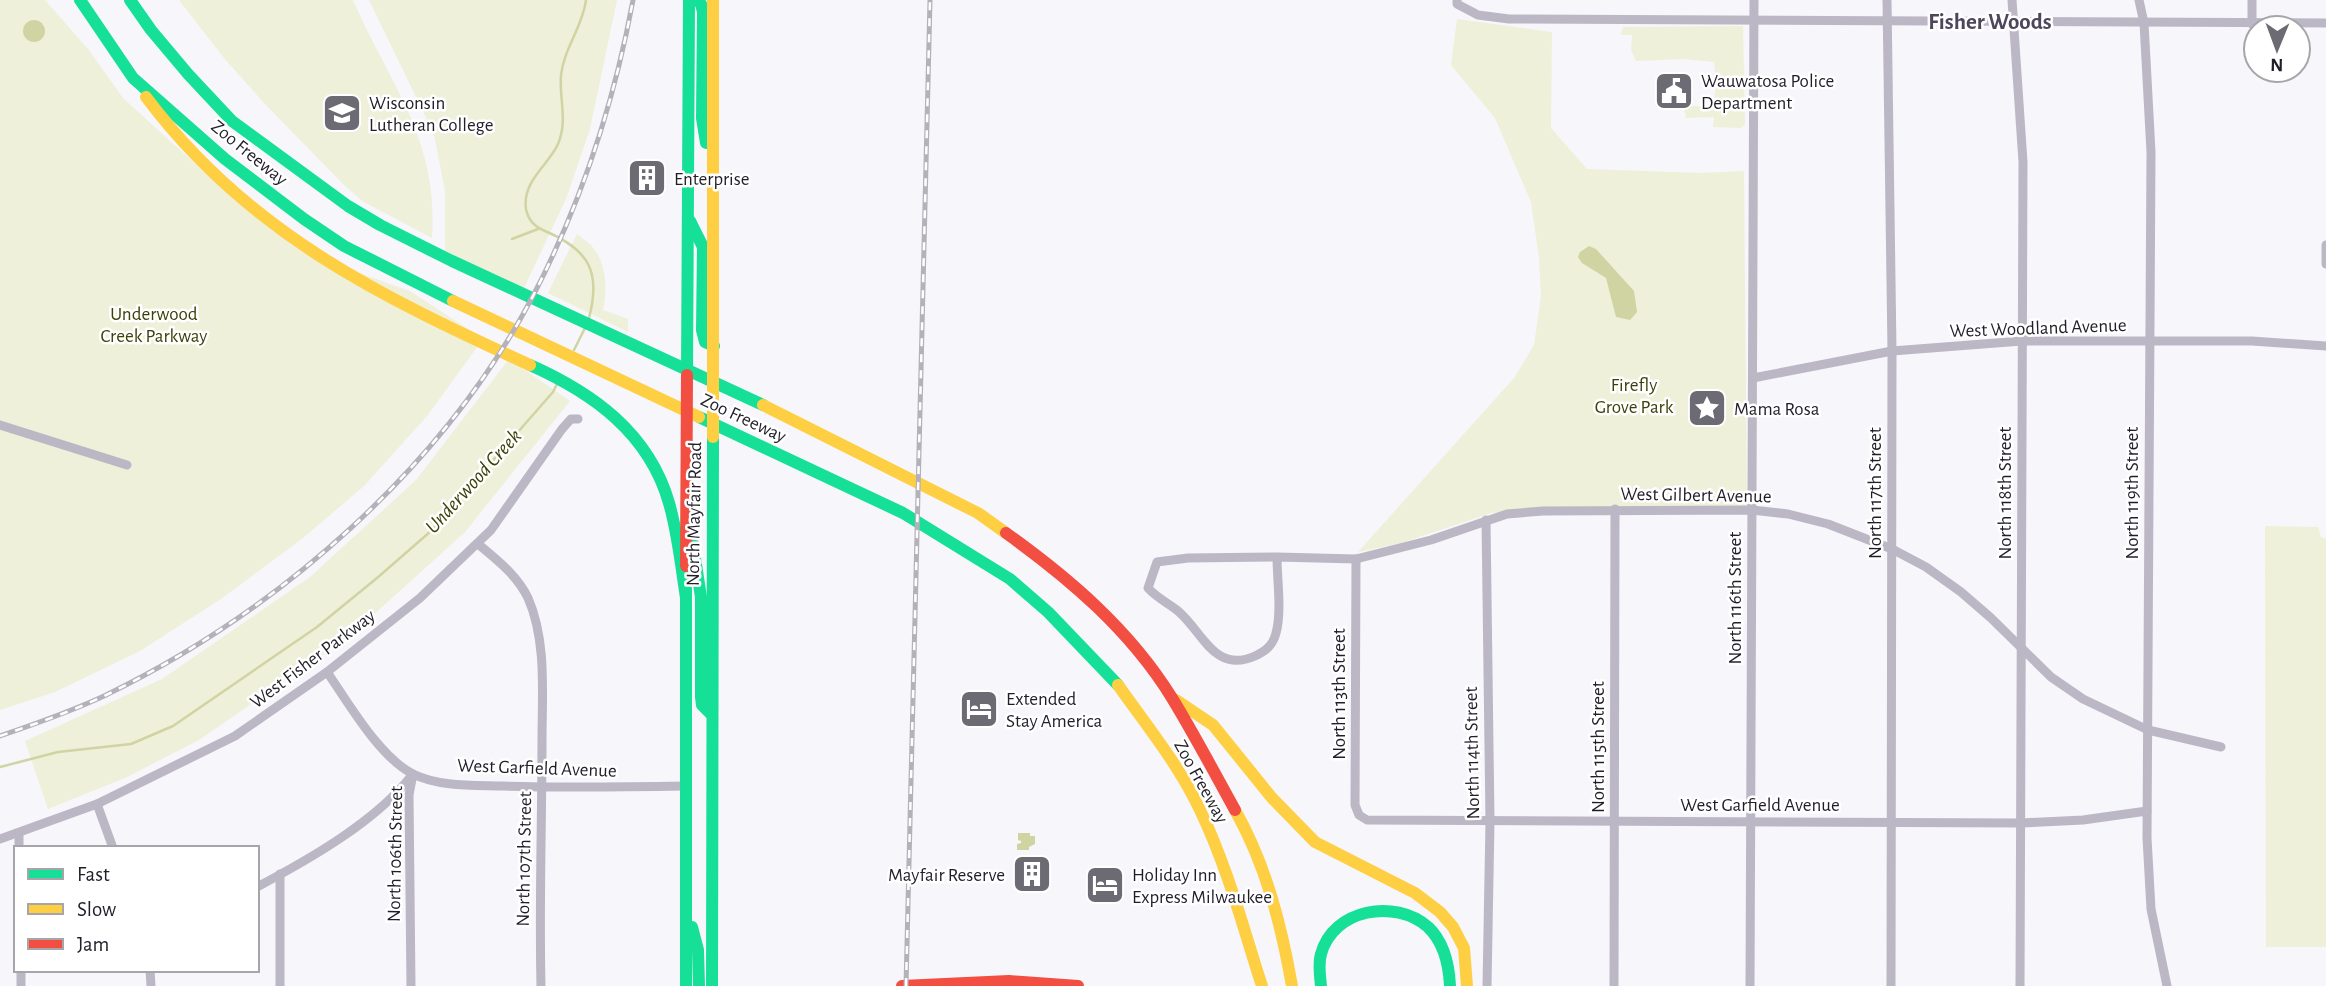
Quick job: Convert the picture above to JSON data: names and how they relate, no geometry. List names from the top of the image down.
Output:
{
  "streets": {
    "main road": ["Zoo Freeway", "North Mayfair Road"],
    "street": [
      "West Woodland Avenue",
      "North 117th Street",
      "North 118th Street",
      "North 119th Street",
      "West Gilbert Avenue",
      "North 116th Street",
      "West Fisher Parkway",
      "North 113th Street",
      "North 115th Street",
      "North 114th Street",
      "West Garfield Avenue",
      "North 106th Street",
      "North 107th Street"
    ]
  },
  "crossings": [
    ["West Woodland Avenue", "North 117th Street"],
    ["West Woodland Avenue", "North 118th Street"],
    ["West Woodland Avenue", "North 119th Street"],
    ["West Woodland Avenue", "North 116th Street"],
    ["North 117th Street", "West Gilbert Avenue"],
    ["North 117th Street", "West Garfield Avenue"],
    ["North 118th Street", "West Gilbert Avenue"],
    ["North 118th Street", "West Garfield Avenue"],
    ["North 119th Street", "West Gilbert Avenue"],
    ["North 119th Street", "West Garfield Avenue"],
    ["West Gilbert Avenue", "North 116th Street"],
    ["West Gilbert Avenue", "North 113th Street"],
    ["West Gilbert Avenue", "North 115th Street"],
    ["West Gilbert Avenue", "North 114th Street"],
    ["North Mayfair Road", "West Garfield Avenue"],
    ["North 116th Street", "West Garfield Avenue"],
    ["West Fisher Parkway", "North 106th Street"],
    ["West Fisher Parkway", "North 107th Street"],
    ["North 113th Street", "West Garfield Avenue"],
    ["North 115th Street", "West Garfield Avenue"],
    ["North 114th Street", "West Garfield Avenue"],
    ["West Garfield Avenue", "North 106th Street"],
    ["West Garfield Avenue", "North 107th Street"]
  ],
  "districts": ["Fisher Woods"],
  "water": ["Underwood Creek"],
  "parks": ["Underwood Creek Parkway", "Firefly Grove Park"],
  "places": {
    "public building": ["Wauwatosa Police Department"],
    "school or university": ["Wisconsin Lutheran College"],
    "building": ["Enterprise", "Mayfair Reserve"],
    "place": ["Mama Rosa"],
    "hotel": ["Extended Stay America", "Holiday Inn Express Milwaukee"]
  },
  "legend": ["Fast", "Slow", "Jam"],
  "north": "bottom"
}
